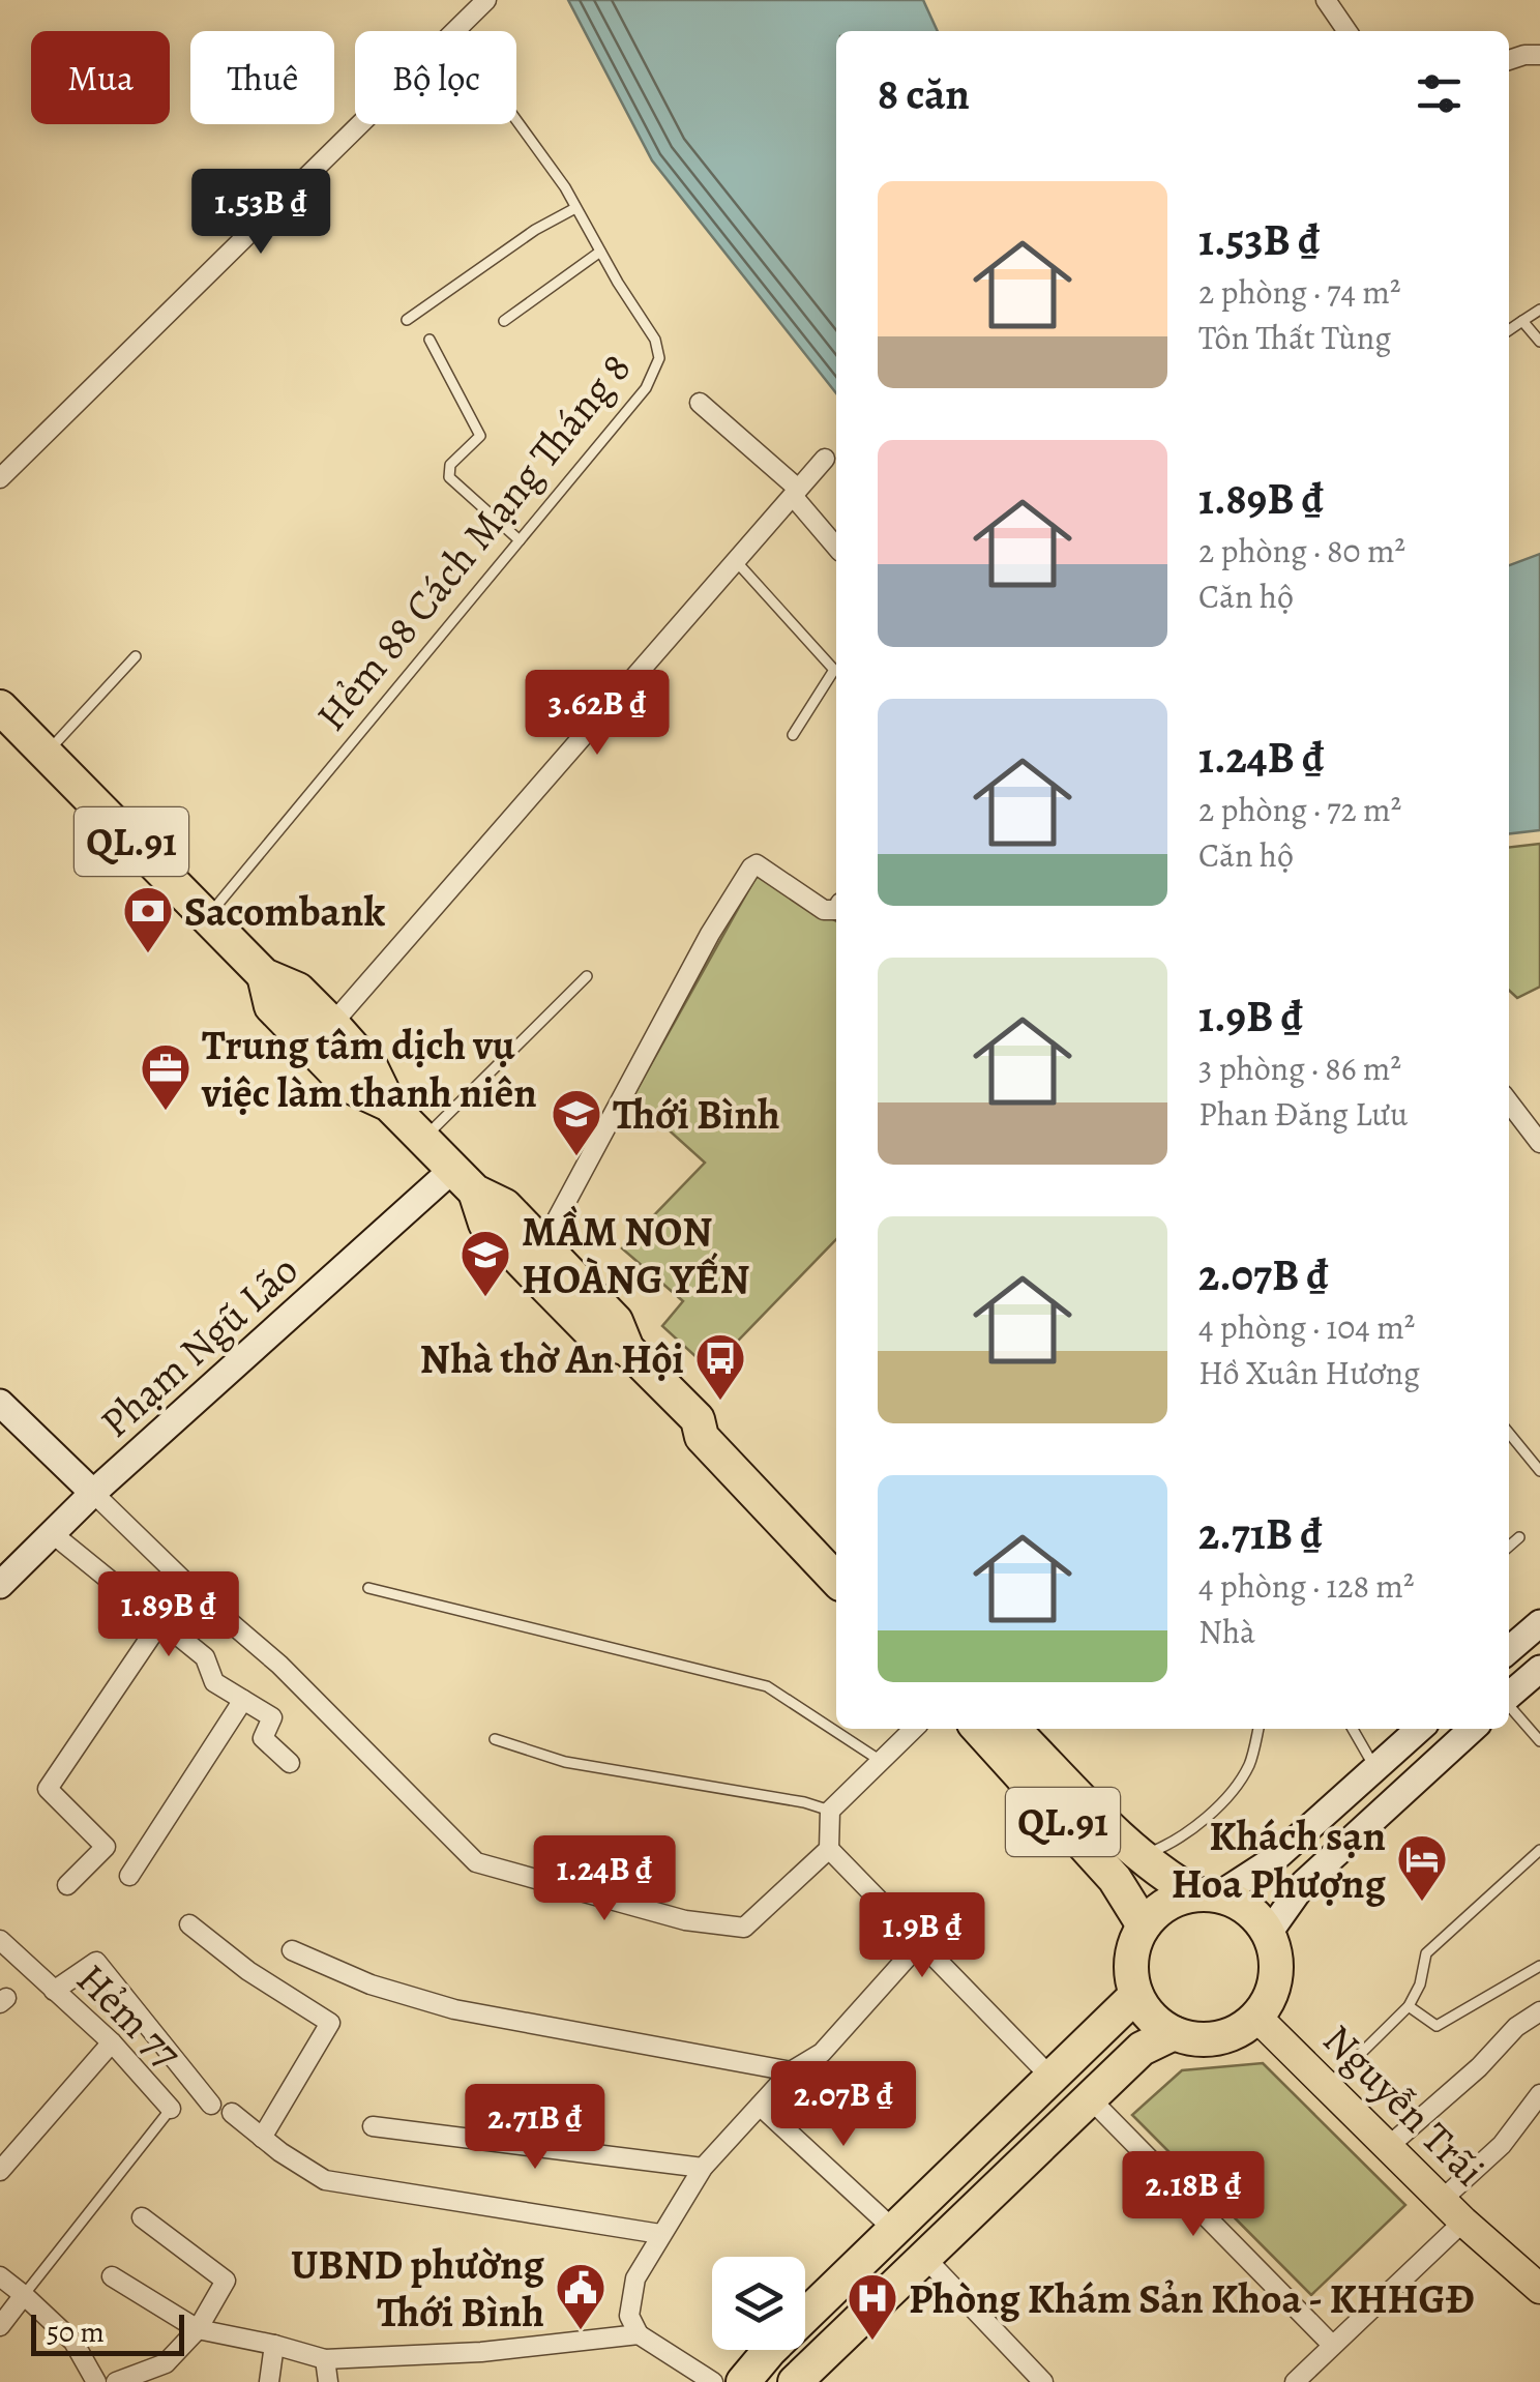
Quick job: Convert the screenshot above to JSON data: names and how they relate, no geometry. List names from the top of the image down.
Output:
{
  "streets": {
    "highway": ["QL.91"],
    "main road": ["Nguyễn Trãi"],
    "street": ["Phạm Ngũ Lão", "Hẻm 77"],
    "lane": ["Hẻm 88 Cách Mạng Tháng 8"]
  },
  "crossings": [
    ["Hẻm 88 Cách Mạng Tháng 8", "QL.91"],
    ["QL.91", "Phạm Ngũ Lão"],
    ["QL.91", "Nguyễn Trãi"]
  ],
  "places": {
    "bank": ["Sacombank"],
    "office": ["Trung tâm dịch vụ việc làm thanh niên"],
    "school or university": ["Thới Bình", "MẦM NON HOÀNG YẾN"],
    "bus stop": ["Nhà thờ An Hội"],
    "hotel": ["Khách sạn Hoa Phượng"],
    "public building": ["UBND phường Thới Bình"],
    "hospital": ["Phòng Khám Sản Khoa - KHHGĐ"]
  },
  "scale_bar": "50 m",
  "page": {
    "chip": ["Mua", "Thuê", "Bộ lọc"],
    "heading": "8 căn",
    "list": [
      {
        "name": "1.53B ₫",
        "note": "2 phòng · 74 m² · Tôn Thất Tùng"
      },
      {
        "name": "1.89B ₫",
        "note": "2 phòng · 80 m² · Căn hộ"
      },
      {
        "name": "1.24B ₫",
        "note": "2 phòng · 72 m² · Căn hộ"
      },
      {
        "name": "1.9B ₫",
        "note": "3 phòng · 86 m² · Phan Đăng Lưu"
      },
      {
        "name": "2.07B ₫",
        "note": "4 phòng · 104 m² · Hồ Xuân Hương"
      },
      {
        "name": "2.71B ₫",
        "note": "4 phòng · 128 m² · Nhà"
      }
    ],
    "price": [
      "1.53B ₫",
      "3.62B ₫",
      "1.89B ₫",
      "1.24B ₫",
      "1.9B ₫",
      "2.07B ₫",
      "2.71B ₫",
      "2.18B ₫"
    ],
    "scale": "50 m"
  }
}
